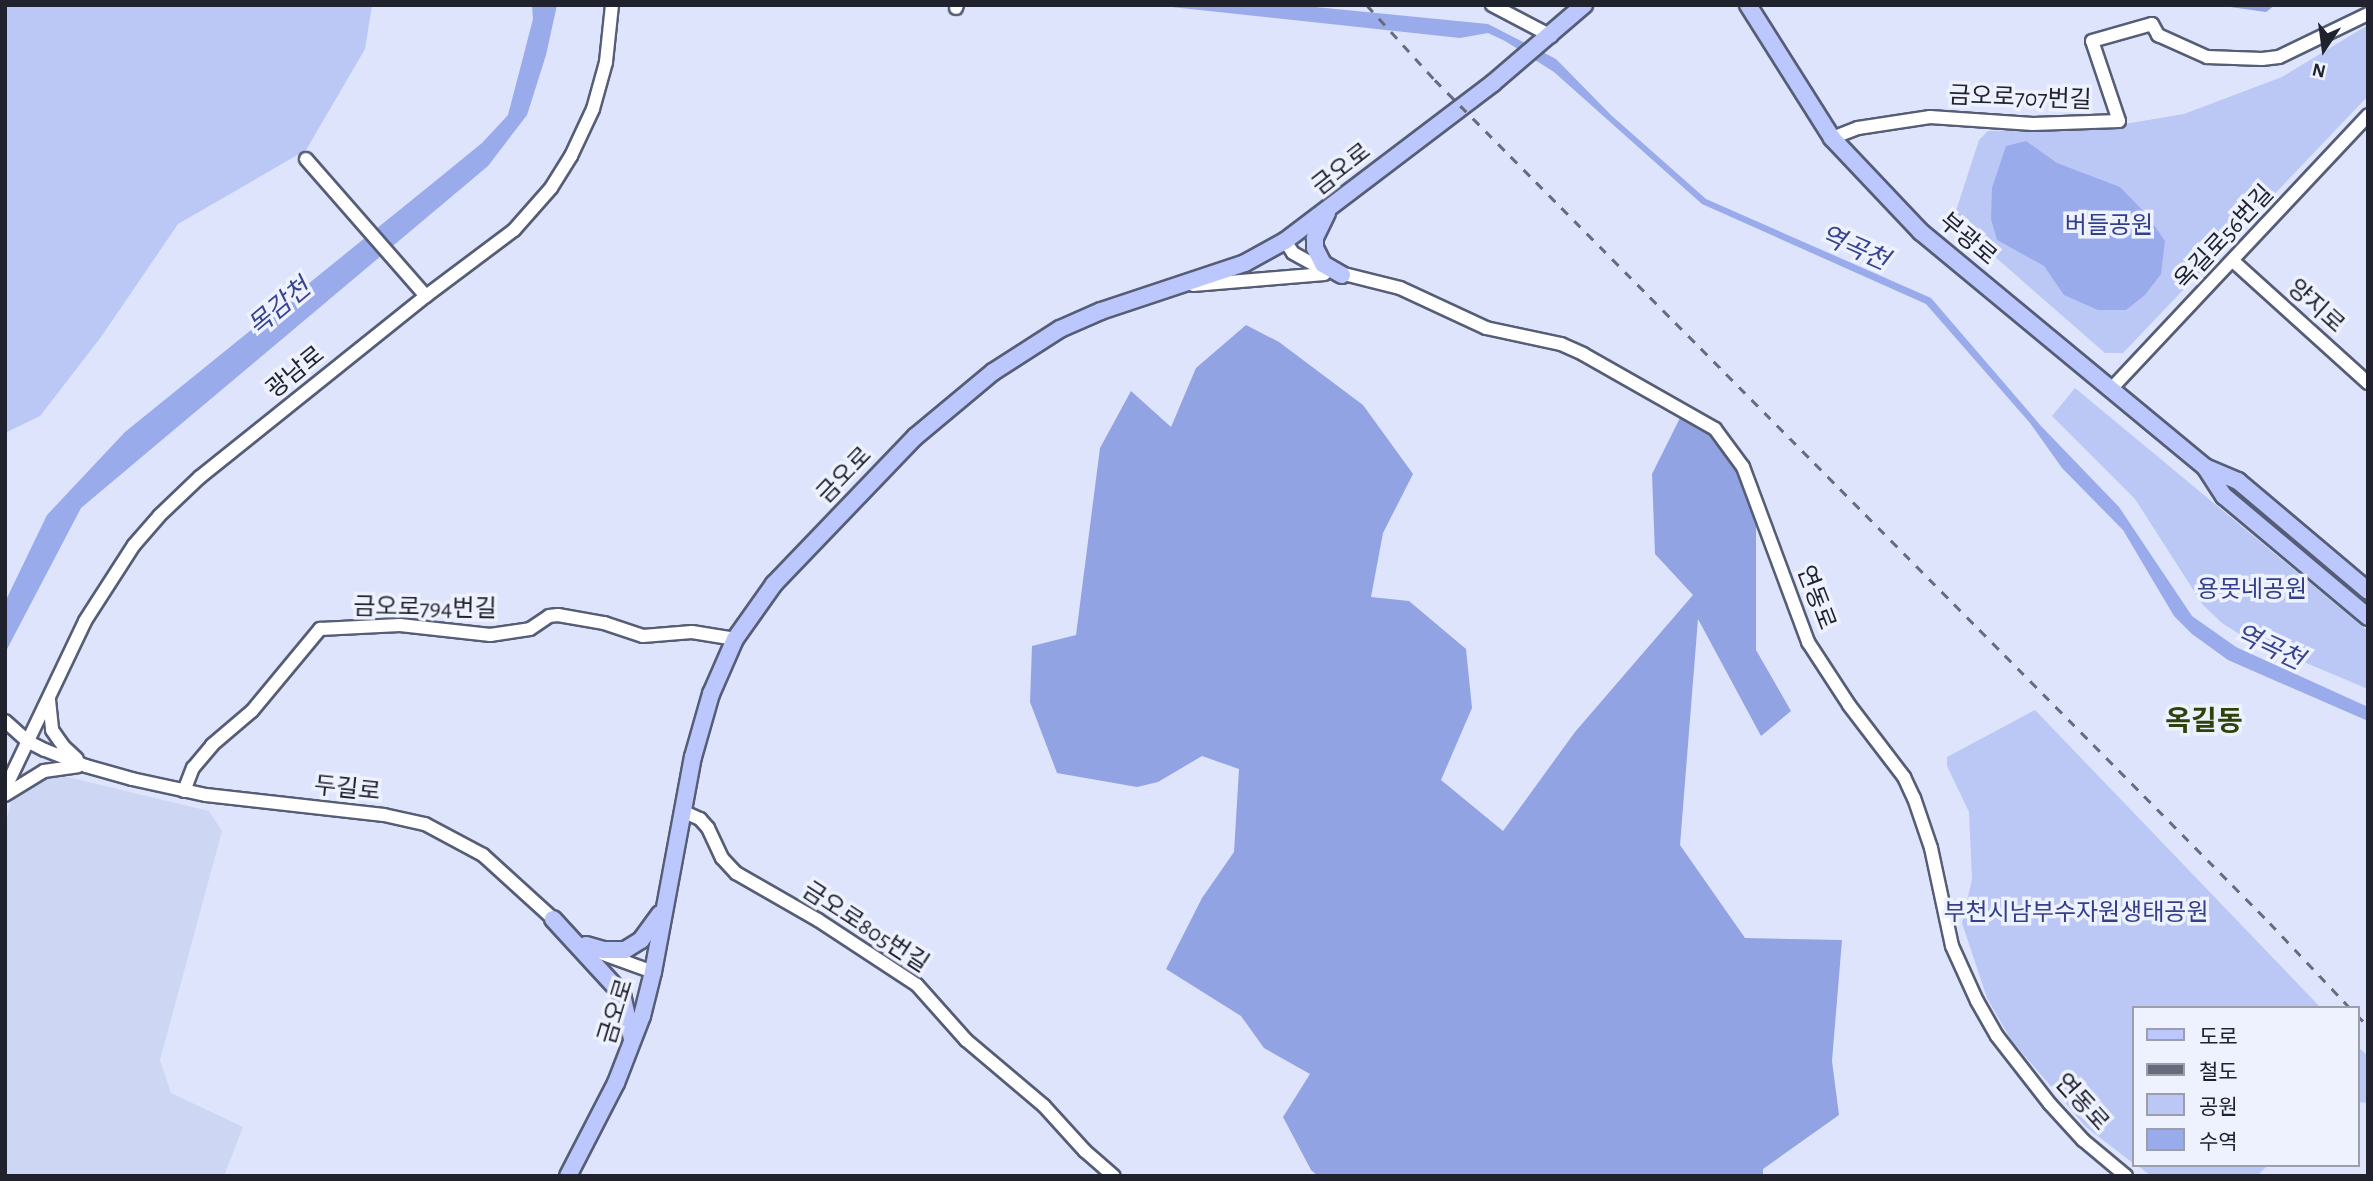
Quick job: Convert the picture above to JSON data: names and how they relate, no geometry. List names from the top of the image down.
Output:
{
  "streets": {
    "main road": ["금오로", "부광로"],
    "street": [
      "금오로707번길",
      "옥길로56번길",
      "양지로",
      "광남로",
      "연동로",
      "금오로794번길",
      "두길로",
      "금오로805번길"
    ]
  },
  "crossings": [
    ["금오로707번길", "부광로"],
    ["금오로", "연동로"],
    ["금오로", "금오로794번길"],
    ["금오로", "두길로"],
    ["금오로", "금오로805번길"],
    ["옥길로56번길", "부광로"],
    ["옥길로56번길", "양지로"],
    ["광남로", "두길로"],
    ["금오로794번길", "두길로"]
  ],
  "districts": ["옥길동"],
  "water": ["역곡천", "목감천"],
  "parks": ["버들공원", "용못네공원", "부천시남부수자원생태공원"],
  "legend": [
    "도로",
    "철도",
    "공원",
    "수역"
  ],
  "north": "bottom"
}
